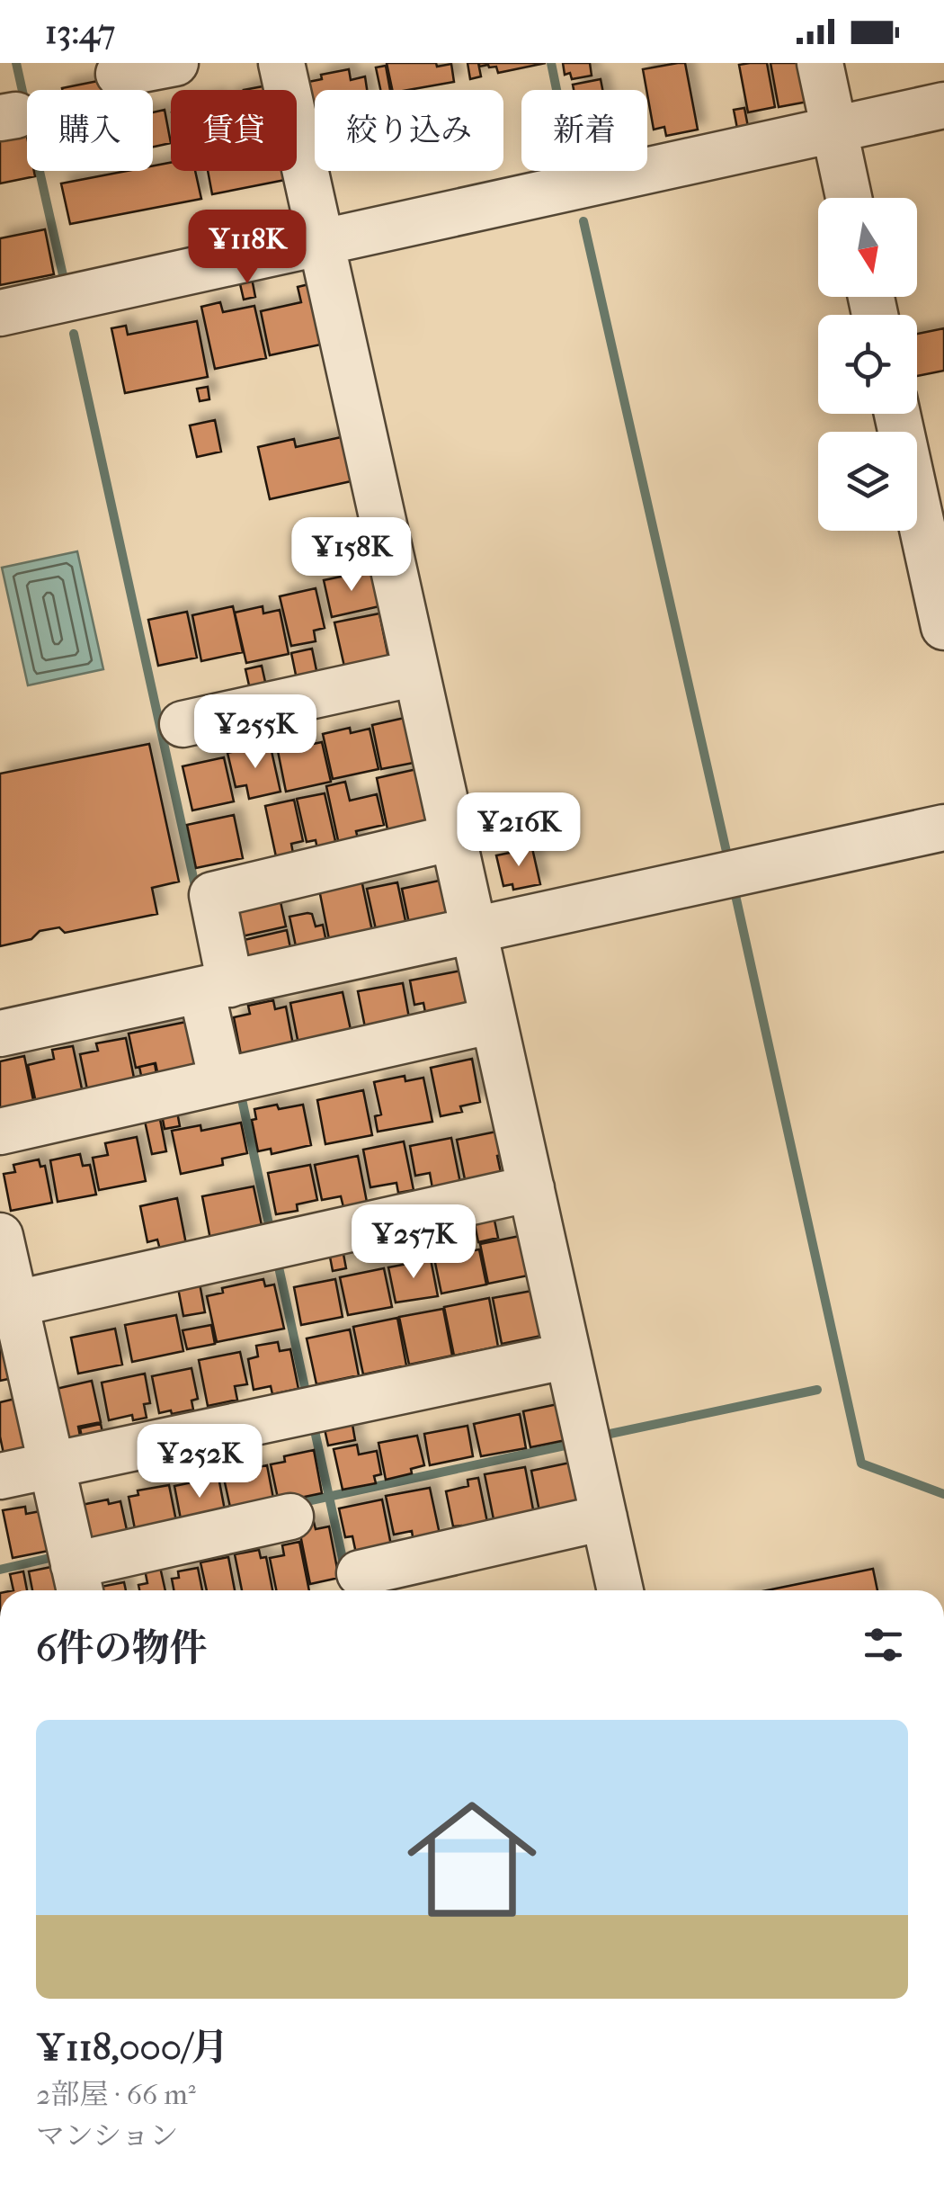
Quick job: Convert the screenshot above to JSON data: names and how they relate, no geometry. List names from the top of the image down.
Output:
{
  "north": "bottom",
  "page": {
    "status": "13:47",
    "chip": [
      "購入",
      "賃貸",
      "絞り込み",
      "新着"
    ],
    "price": [
      "¥118K",
      "¥158K",
      "¥255K",
      "¥216K",
      "¥257K",
      "¥252K"
    ],
    "heading": "6件の物件",
    "list": [
      {
        "name": "¥118,000/月",
        "note": "2部屋 · 66 m² · マンション"
      }
    ]
  }
}
